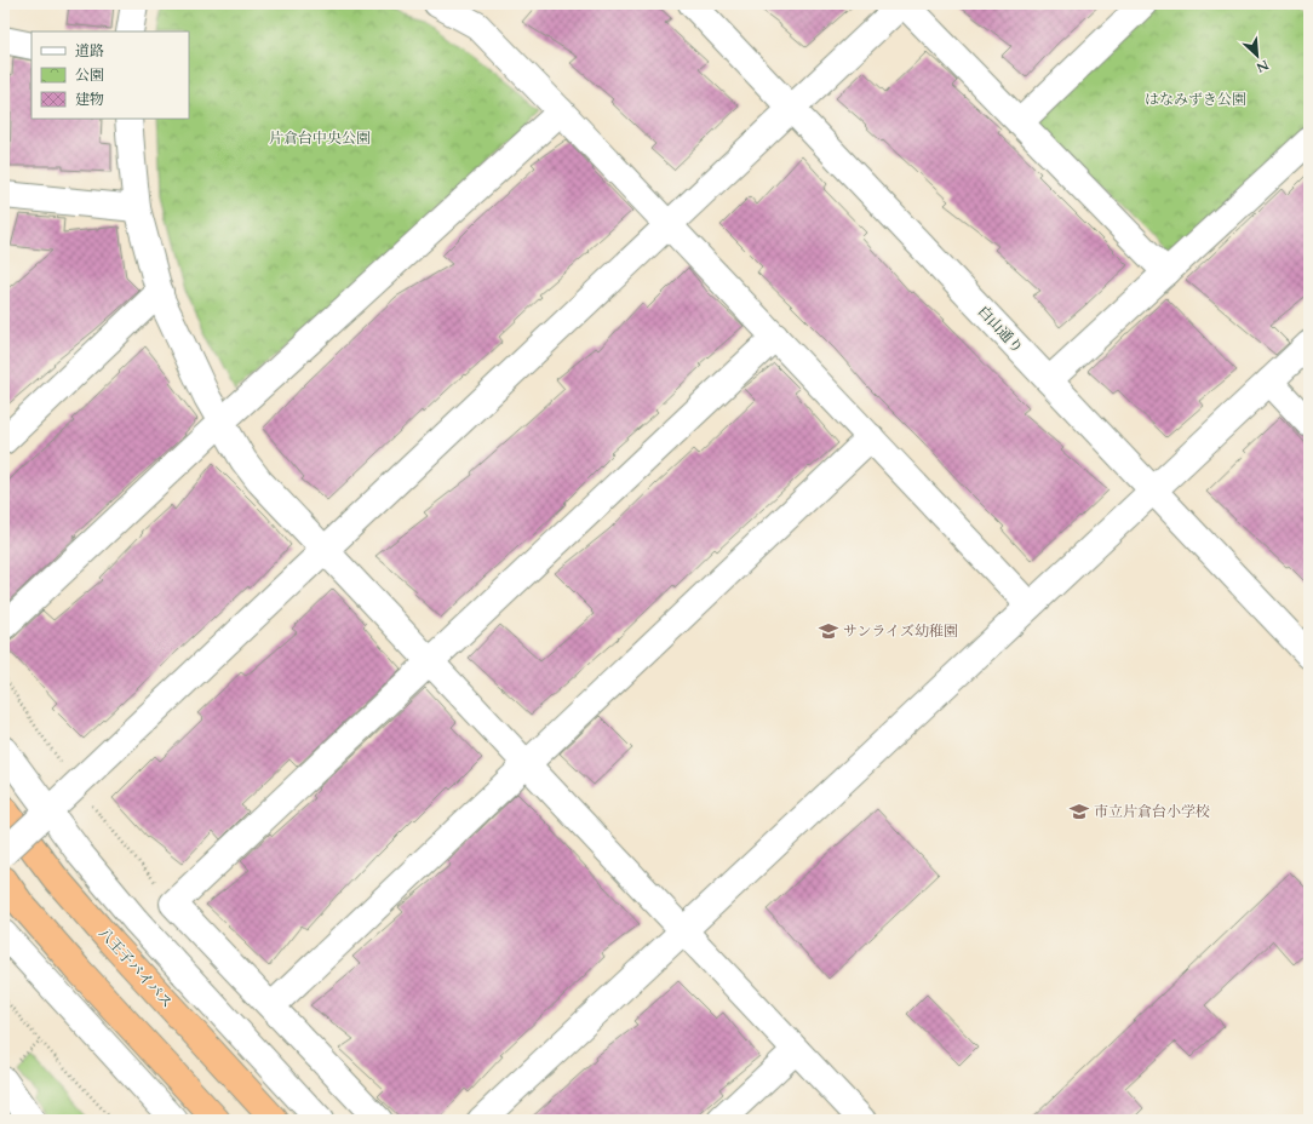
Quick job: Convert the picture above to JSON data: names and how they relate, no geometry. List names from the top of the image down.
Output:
{
  "streets": {
    "highway": ["八王子バイパス"],
    "street": ["白山通り"]
  },
  "parks": ["はなみずき公園", "片倉台中央公園"],
  "places": {
    "school or university": ["サンライズ幼稚園", "市立片倉台小学校"]
  },
  "legend": ["道路", "公園", "建物"],
  "north": "bottom right"
}
